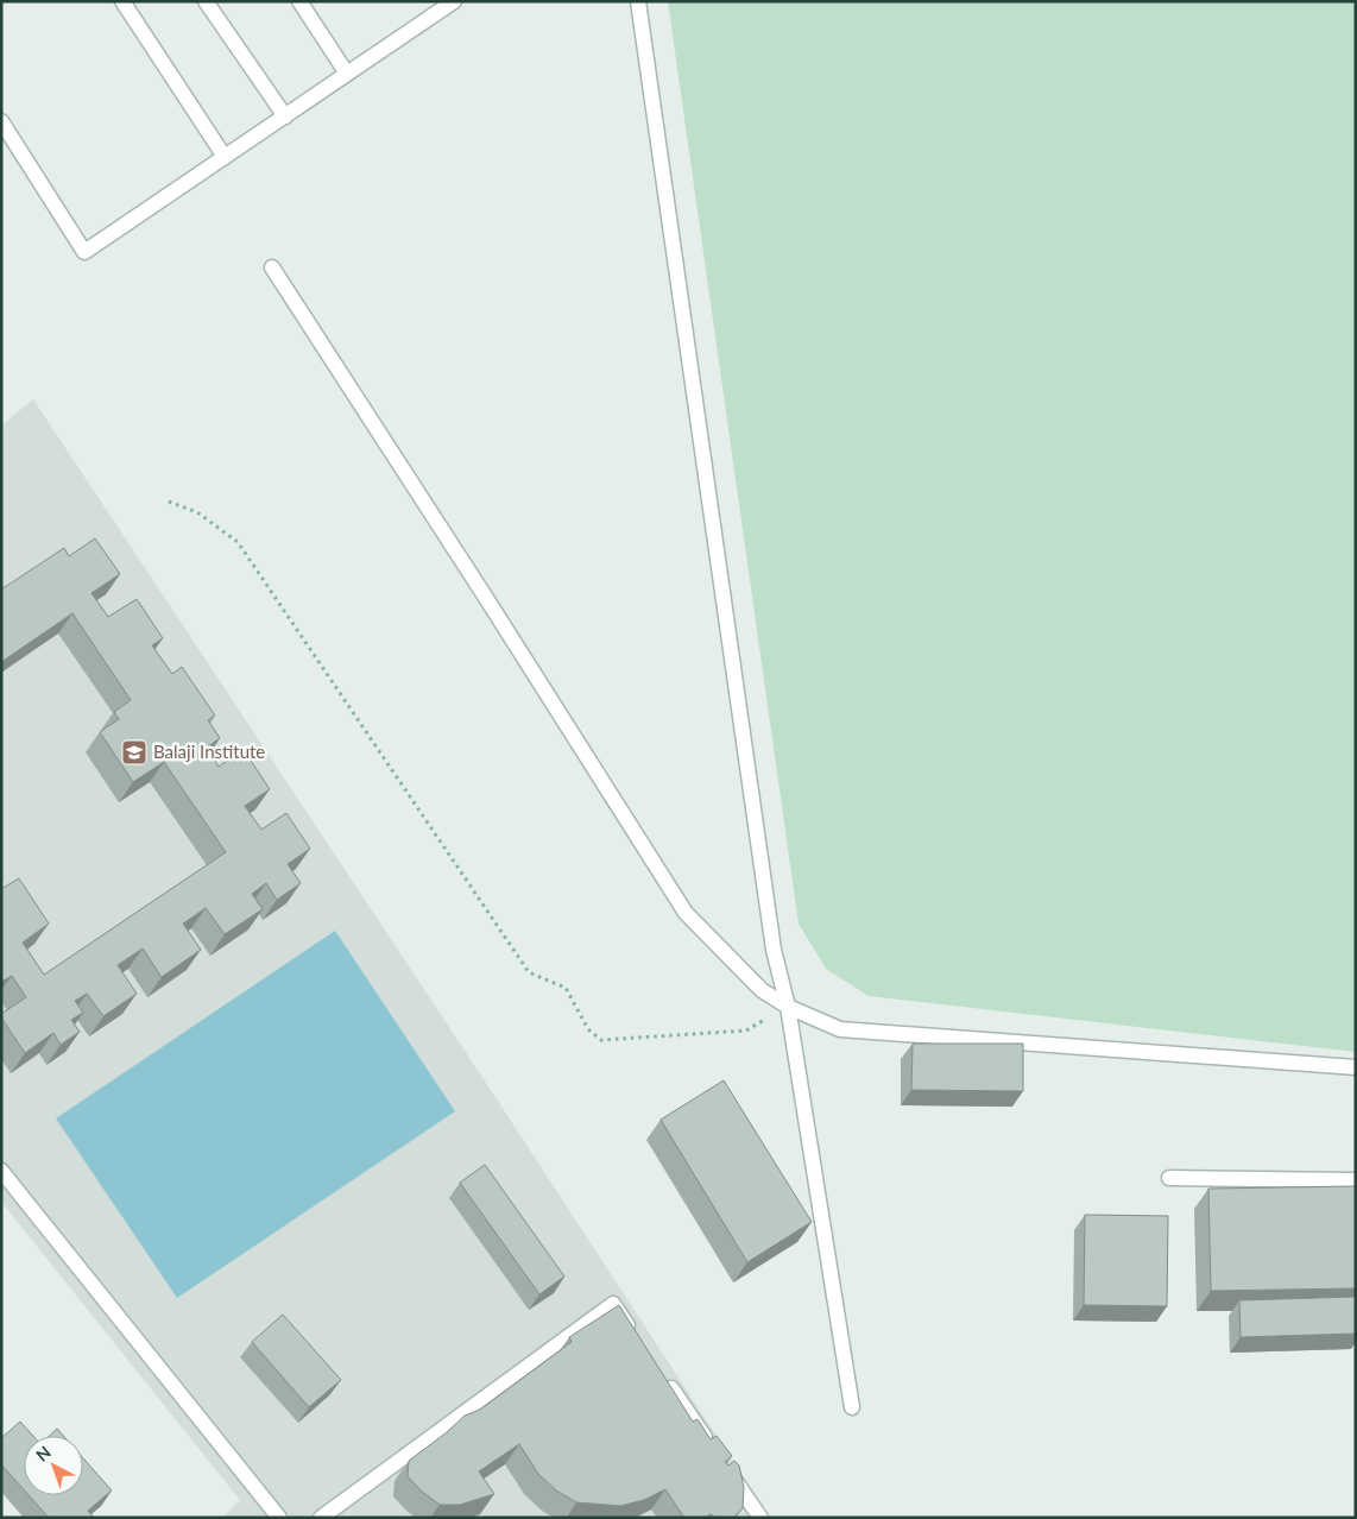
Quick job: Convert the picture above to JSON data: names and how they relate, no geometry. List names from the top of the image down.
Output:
{
  "places": {
    "school or university": ["Balaji Institute"]
  },
  "north": "top left"
}
